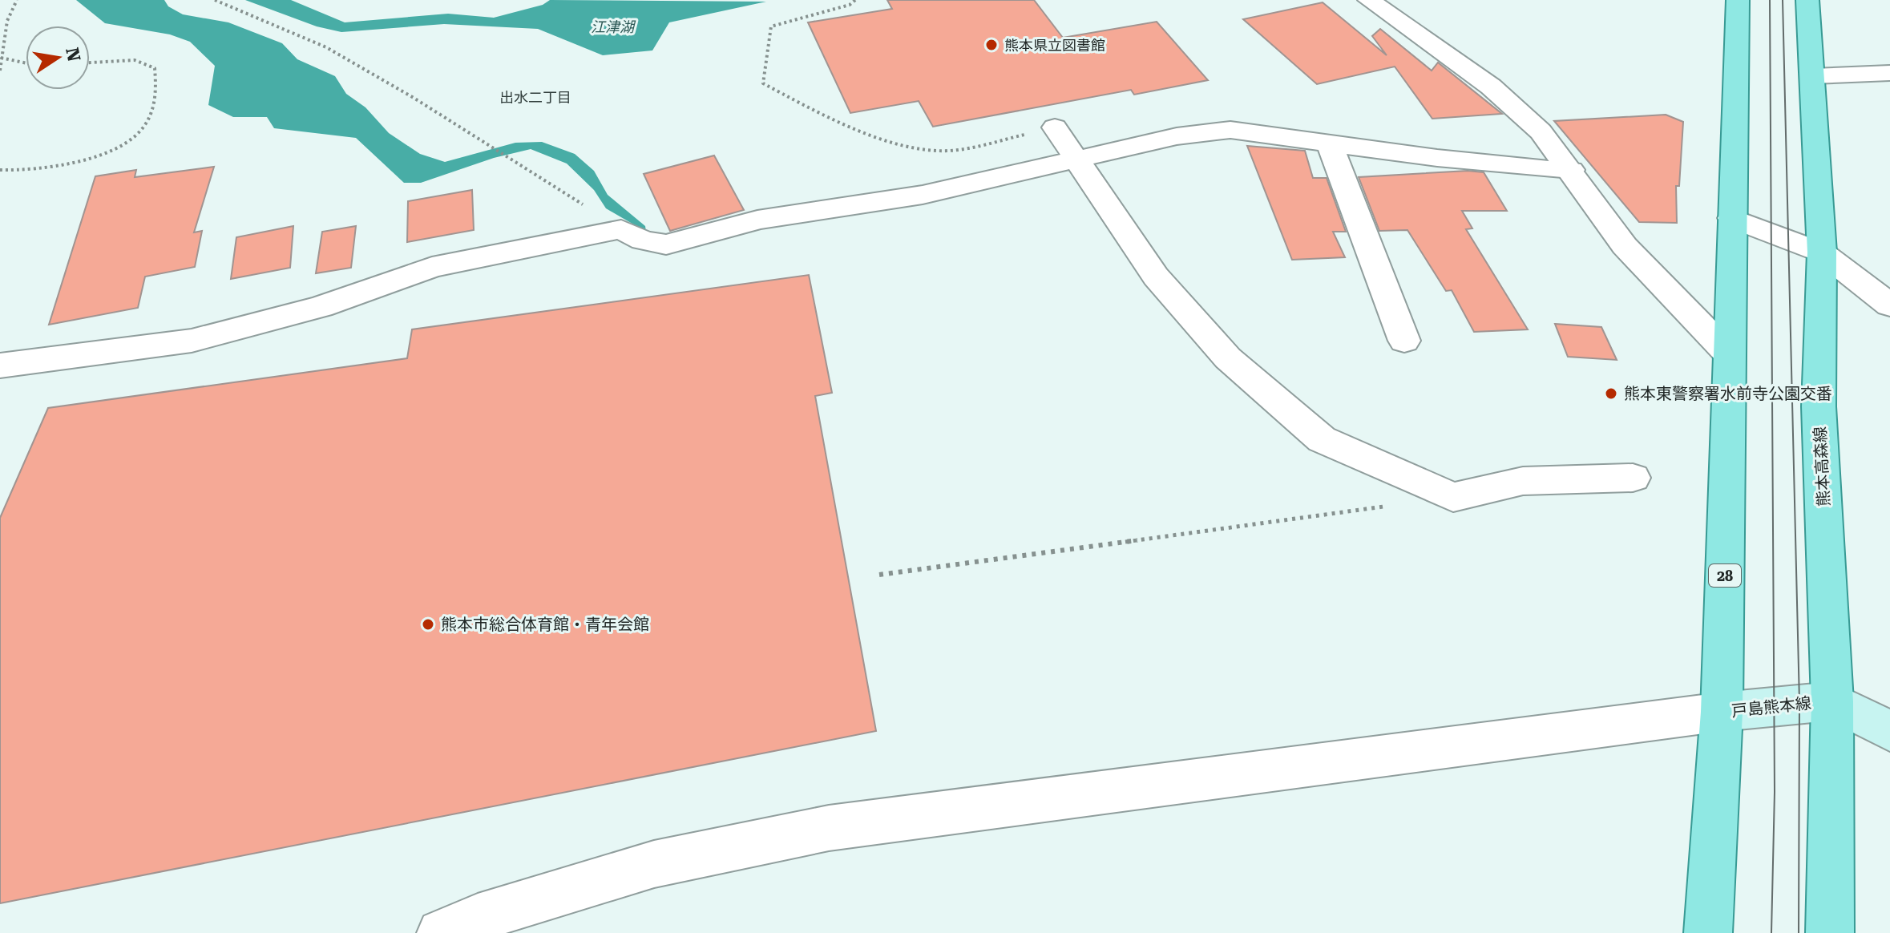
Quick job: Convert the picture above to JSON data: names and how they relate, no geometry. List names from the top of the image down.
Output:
{
  "streets": {
    "main road": ["熊本高森線", "28", "戸島熊本線"]
  },
  "crossings": [
    ["熊本高森線", "戸島熊本線"],
    ["28", "戸島熊本線"]
  ],
  "districts": ["出水二丁目"],
  "water": ["江津湖"],
  "places": ["熊本県立図書館", "熊本東警察署水前寺公園交番", "熊本市総合体育館・青年会館"],
  "north": "right"
}
